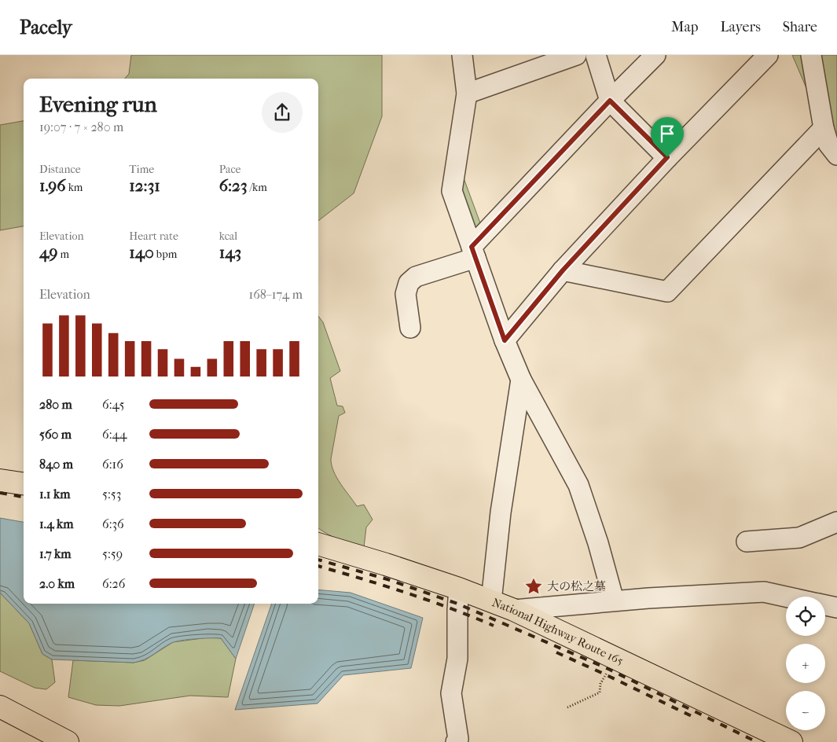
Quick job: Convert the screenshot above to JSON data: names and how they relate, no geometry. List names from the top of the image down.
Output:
{
  "streets": {
    "highway": ["National Highway Route 165"]
  },
  "places": {
    "place": ["大の松之墓"]
  },
  "page": {
    "header": "Pacely",
    "nav": ["Map", "Layers", "Share"],
    "heading": ["Evening run", "19:07 · 7 × 280 m"],
    "stats": [
      ["Distance", "1.96 km"],
      ["Time", "12:31"],
      ["Pace", "6:23 /km"],
      ["Elevation", "49 m"],
      ["Heart rate", "140 bpm"],
      ["kcal", "143"]
    ],
    "chart": ["Elevation", "168–174 m"],
    "list": [
      {
        "name": "280 m",
        "note": "6:45"
      },
      {
        "name": "560 m",
        "note": "6:44"
      },
      {
        "name": "840 m",
        "note": "6:16"
      },
      {
        "name": "1.1 km",
        "note": "5:53"
      },
      {
        "name": "1.4 km",
        "note": "6:36"
      },
      {
        "name": "1.7 km",
        "note": "5:59"
      },
      {
        "name": "2.0 km",
        "note": "6:26"
      }
    ],
    "map_buttons": ["+", "−"]
  }
}
